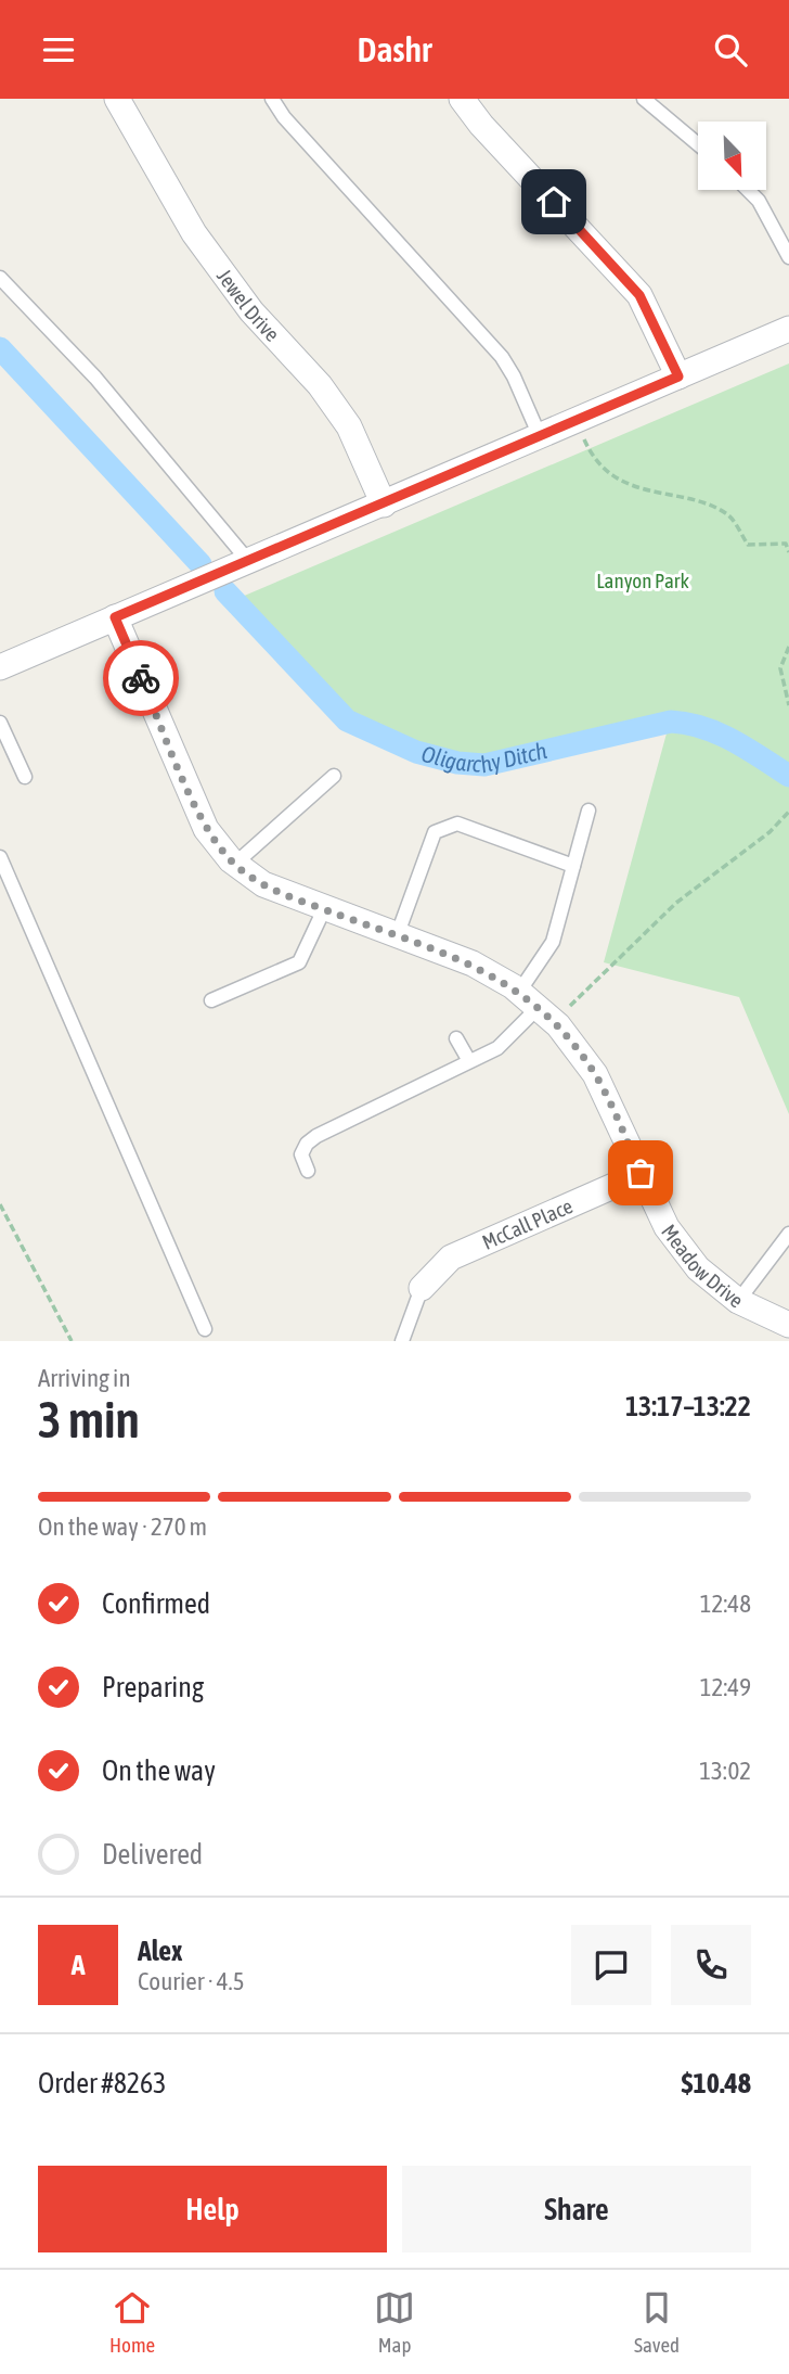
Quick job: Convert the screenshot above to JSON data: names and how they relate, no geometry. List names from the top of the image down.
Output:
{
  "streets": {
    "street": ["Jewel Drive", "McCall Place", "Meadow Drive"]
  },
  "crossings": [
    ["McCall Place", "Meadow Drive"]
  ],
  "water": ["Oligarchy Ditch"],
  "parks": ["Lanyon Park"],
  "north": "bottom right",
  "page": {
    "header": "Dashr",
    "heading": ["3 min", "Arriving in", "13:17–13:22"],
    "panel": [
      "Alex",
      "Courier · 4.5",
      "Order #8263",
      "$10.48"
    ],
    "bar": "On the way · 270 m",
    "list": [
      ["Confirmed", "12:48"],
      ["Preparing", "12:49"],
      ["On the way", "13:02"],
      "Delivered"
    ],
    "round": "A",
    "buttons": ["Help", "Share"],
    "tabs": ["Home", "Map", "Saved"]
  }
}
